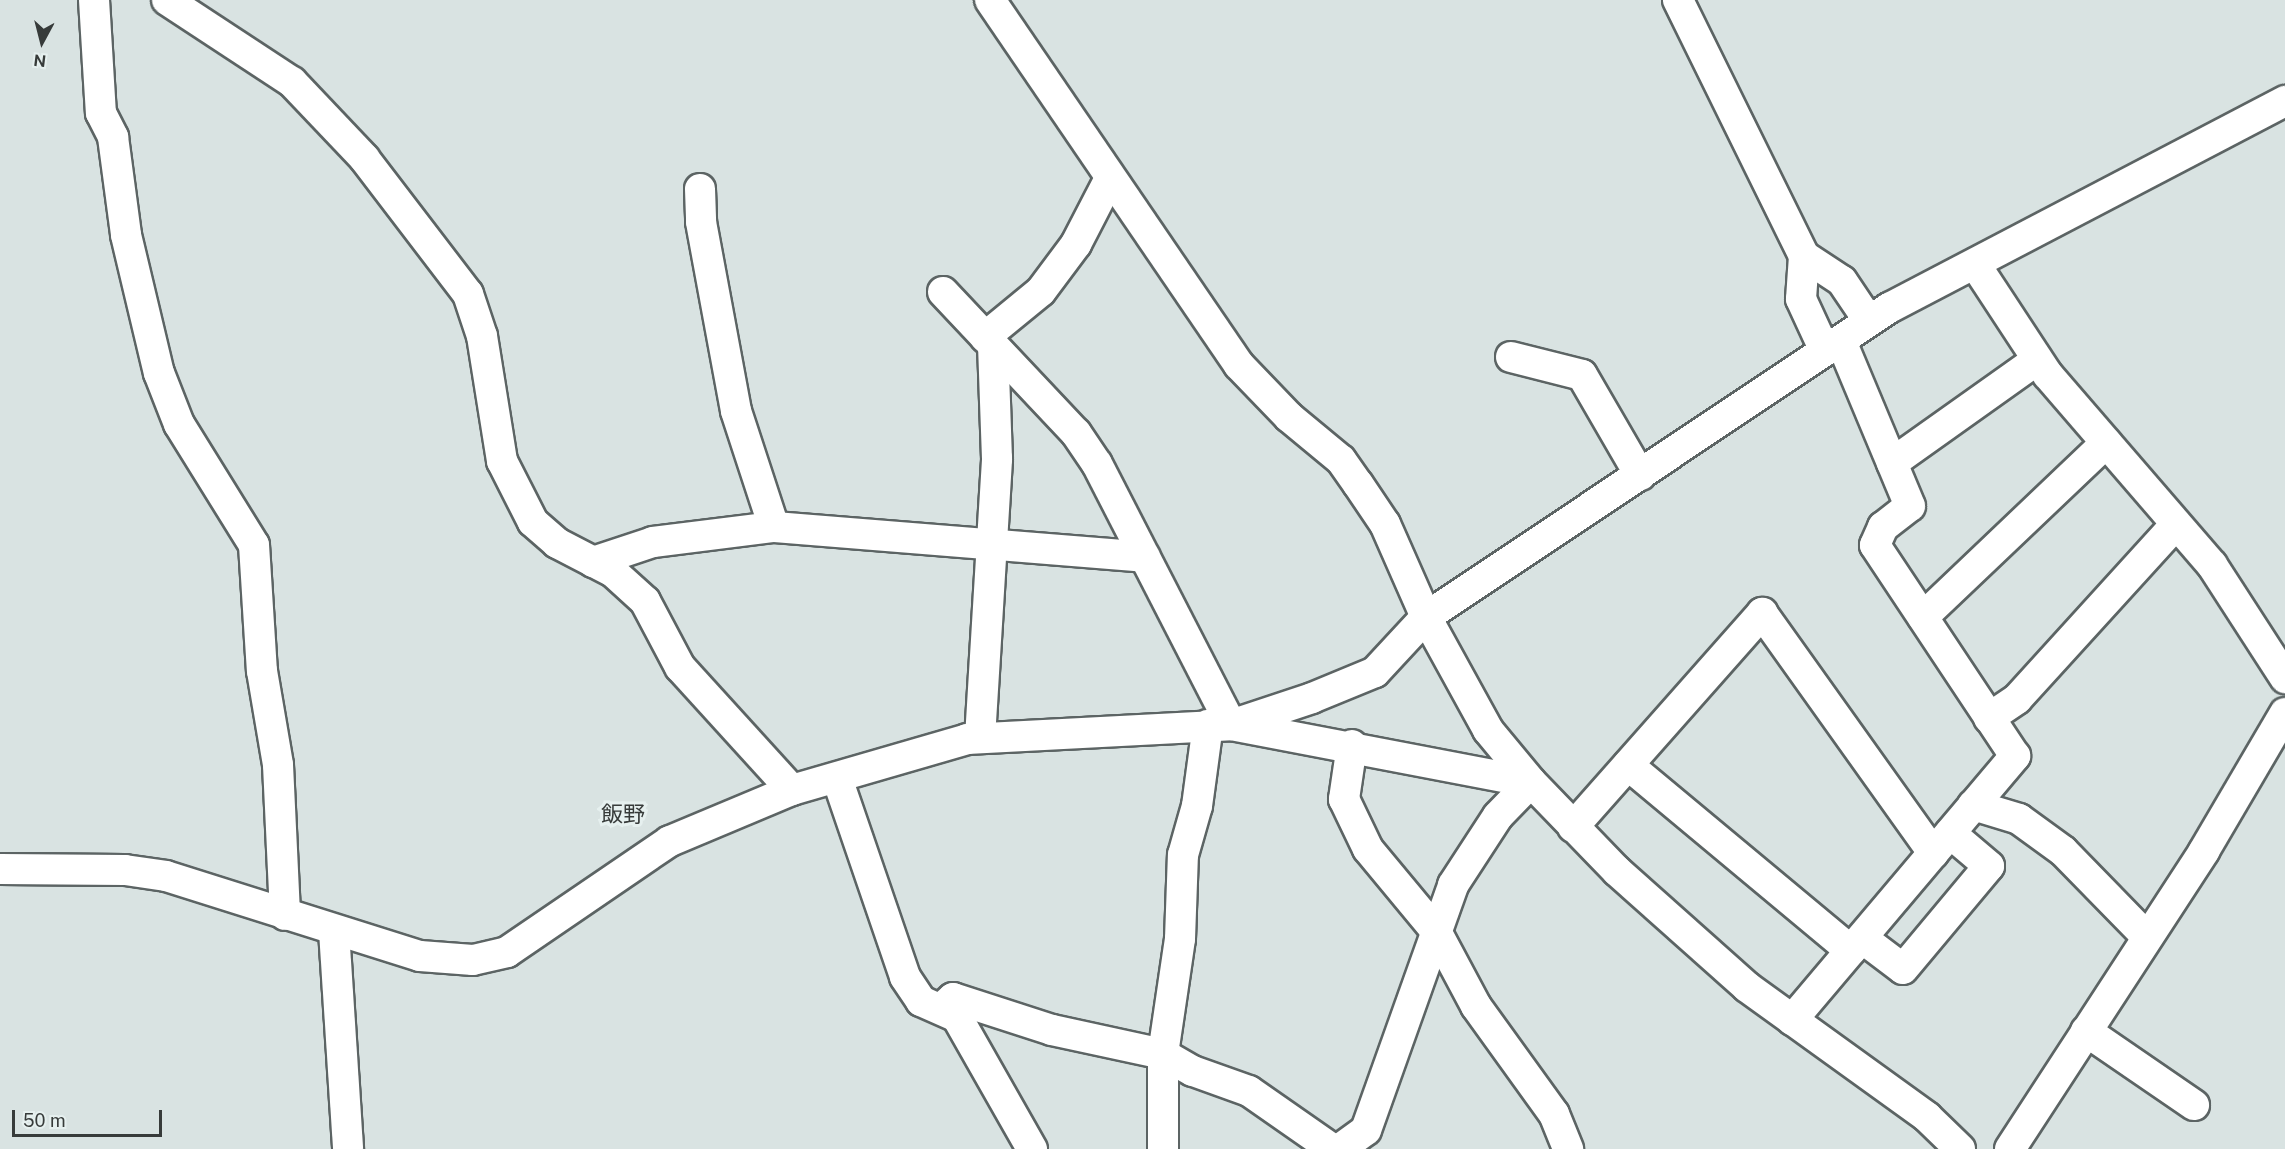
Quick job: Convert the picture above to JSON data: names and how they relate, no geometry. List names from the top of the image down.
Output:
{
  "districts": ["飯野"],
  "scale_bar": "50 m",
  "north": "bottom"
}
